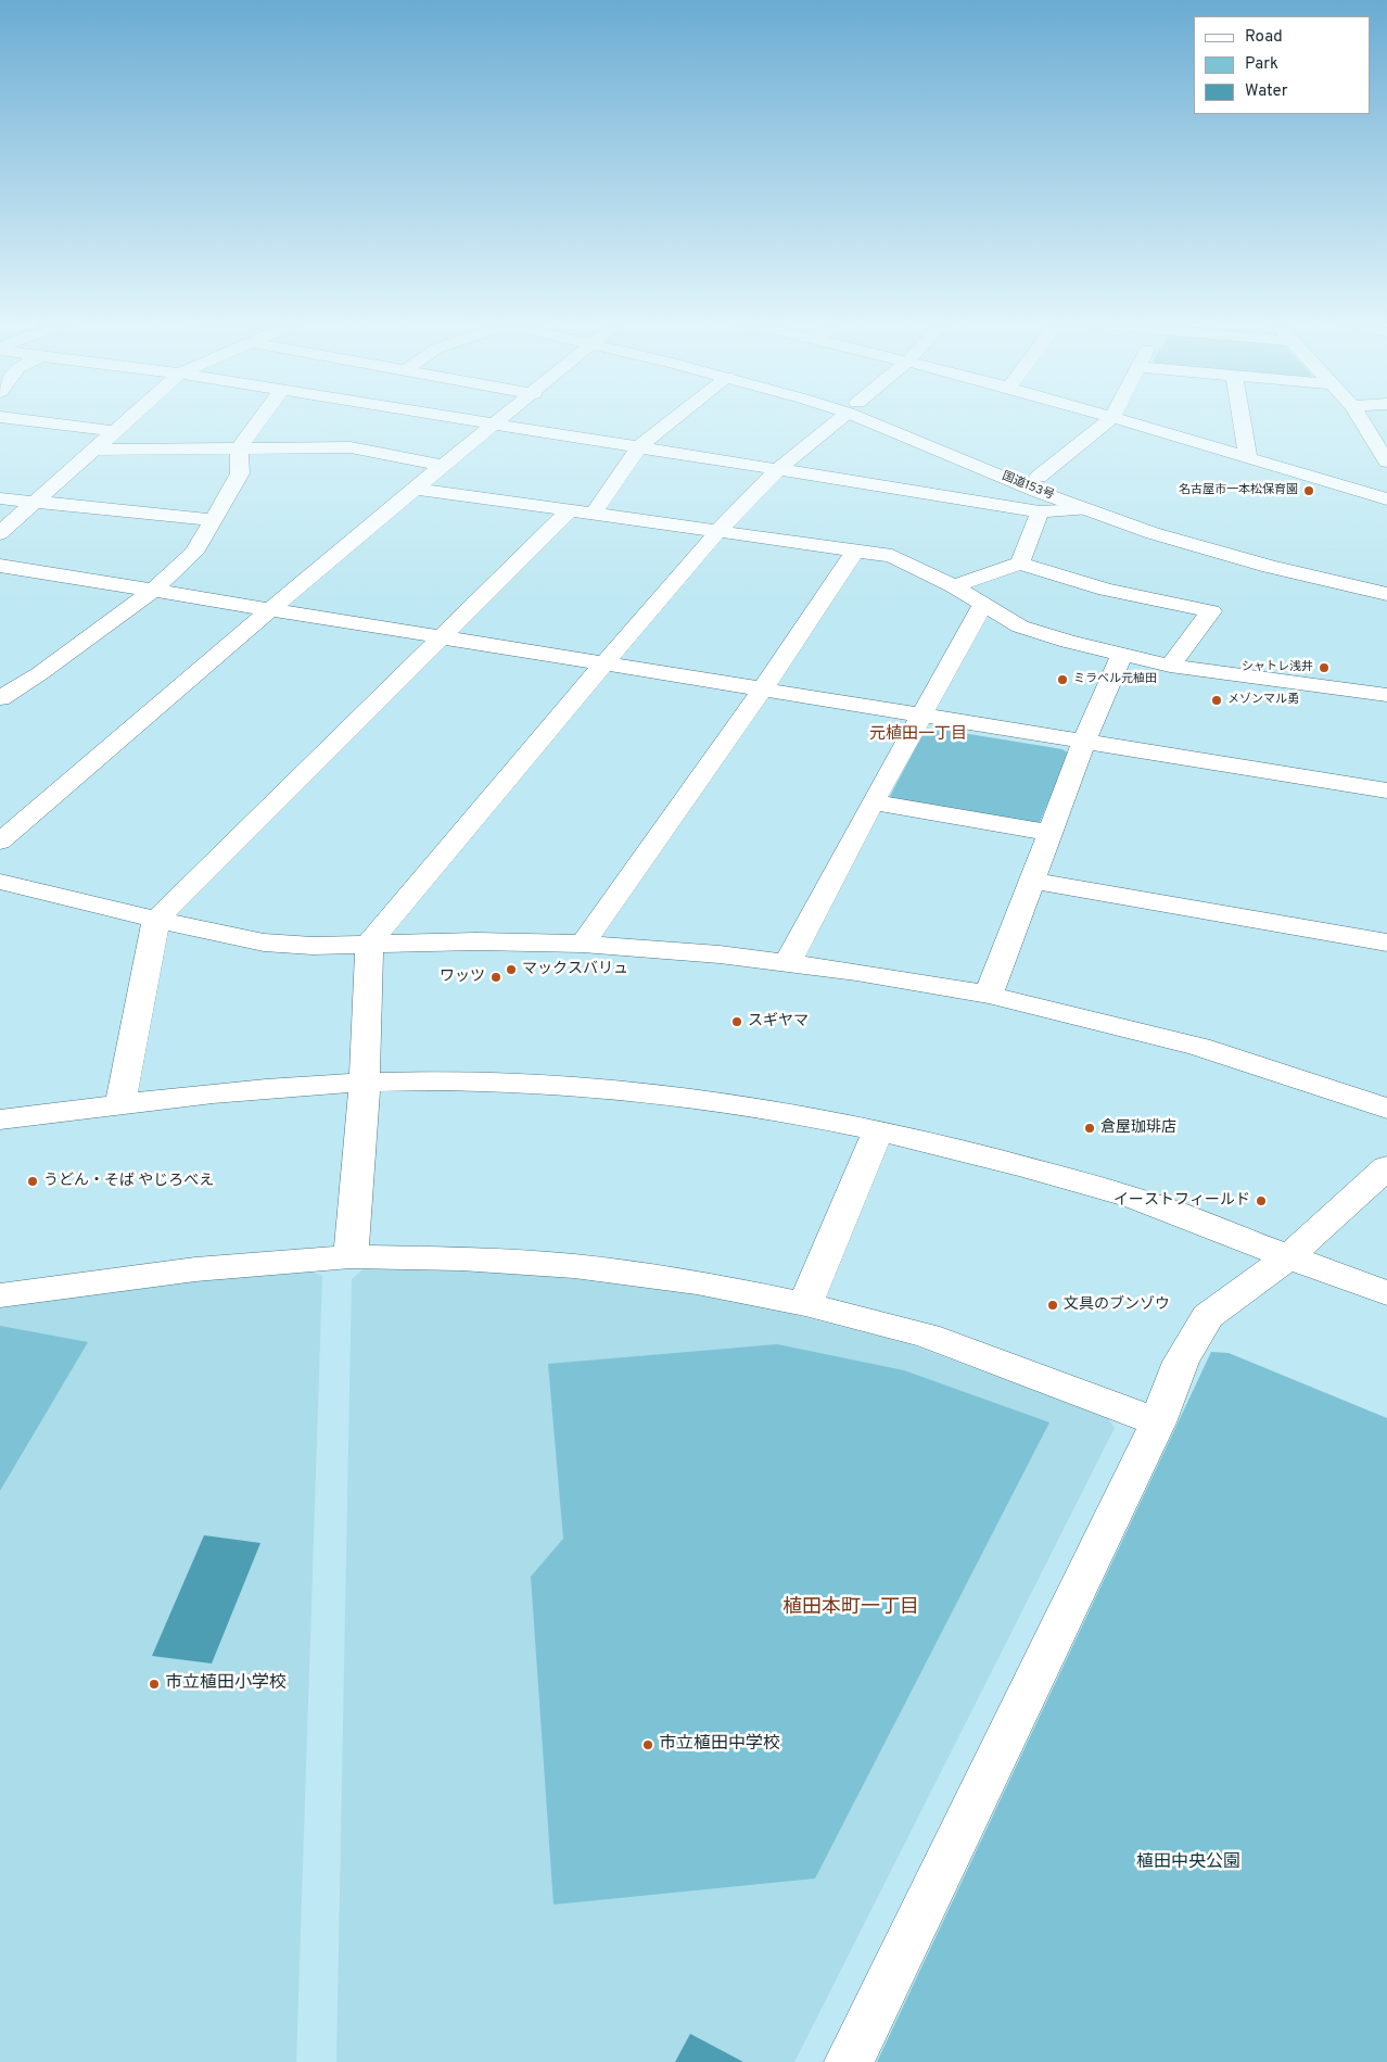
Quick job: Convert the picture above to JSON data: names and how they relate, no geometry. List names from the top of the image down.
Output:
{
  "streets": {
    "main road": ["国道153号"]
  },
  "districts": ["元植田一丁目", "植田本町一丁目"],
  "parks": ["植田中央公園"],
  "places": [
    "名古屋市一本松保育園",
    "シャトレ浅井",
    "ミラベル元植田",
    "メゾンマル勇",
    "マックスバリュ",
    "ワッツ",
    "スギヤマ",
    "倉屋珈琲店",
    "うどん・そば やじろべえ",
    "イーストフィールド",
    "文具のブンゾウ",
    "市立植田小学校",
    "市立植田中学校"
  ],
  "legend": ["Road", "Park", "Water"]
}
